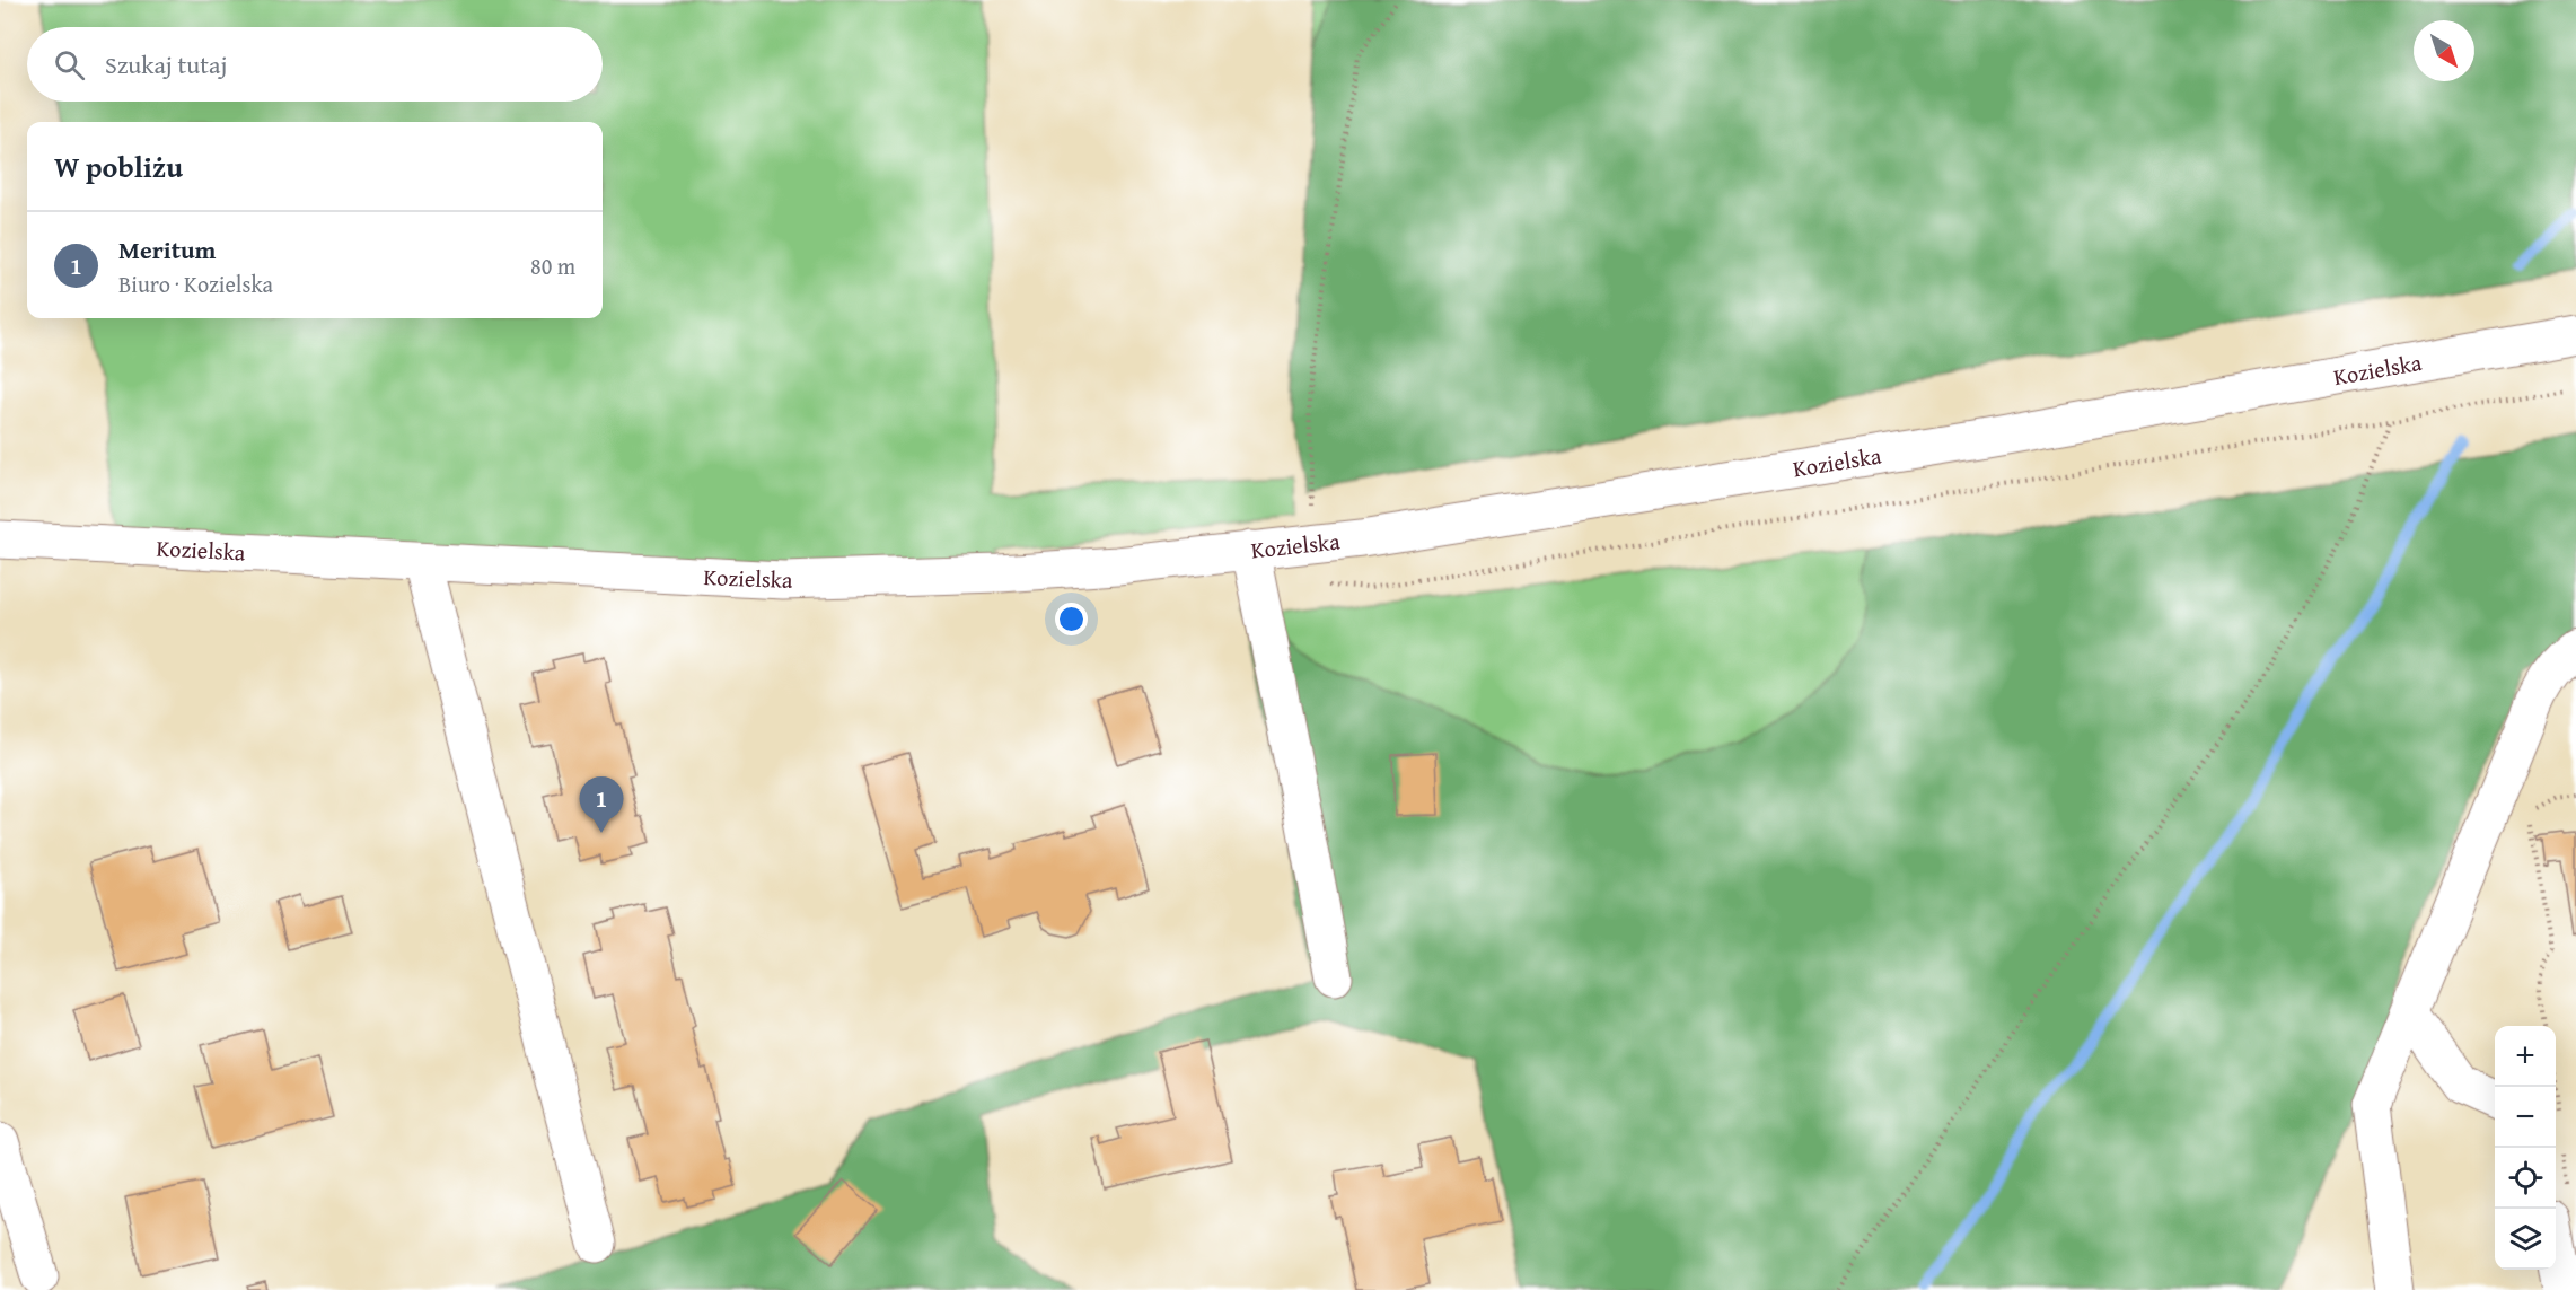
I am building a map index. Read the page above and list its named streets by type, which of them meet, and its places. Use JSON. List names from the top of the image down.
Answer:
{
  "streets": {
    "street": ["Kozielska"]
  },
  "north": "bottom right",
  "page": {
    "search": "Szukaj tutaj",
    "heading": "W pobliżu",
    "list": [
      {
        "mark": "1",
        "name": "Meritum",
        "note": "Biuro · Kozielska",
        "value": "80 m"
      }
    ],
    "pins": "1",
    "map_buttons": ["+", "−"]
  }
}
